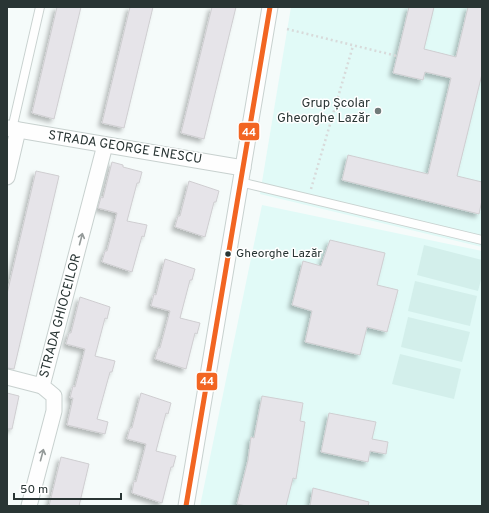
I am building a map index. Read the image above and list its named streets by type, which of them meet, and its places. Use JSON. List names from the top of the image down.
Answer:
{
  "streets": {
    "street": ["STRADA GEORGE ENESCU", "STRADA GHIOCEILOR"]
  },
  "crossings": [
    ["STRADA GEORGE ENESCU", "STRADA GHIOCEILOR"]
  ],
  "one_way": ["STRADA GHIOCEILOR"],
  "places": ["Grup Școlar Gheorghe Lazăr", "Gheorghe Lazăr"],
  "lines": ["transit line 44"],
  "scale_bar": "50 m"
}
